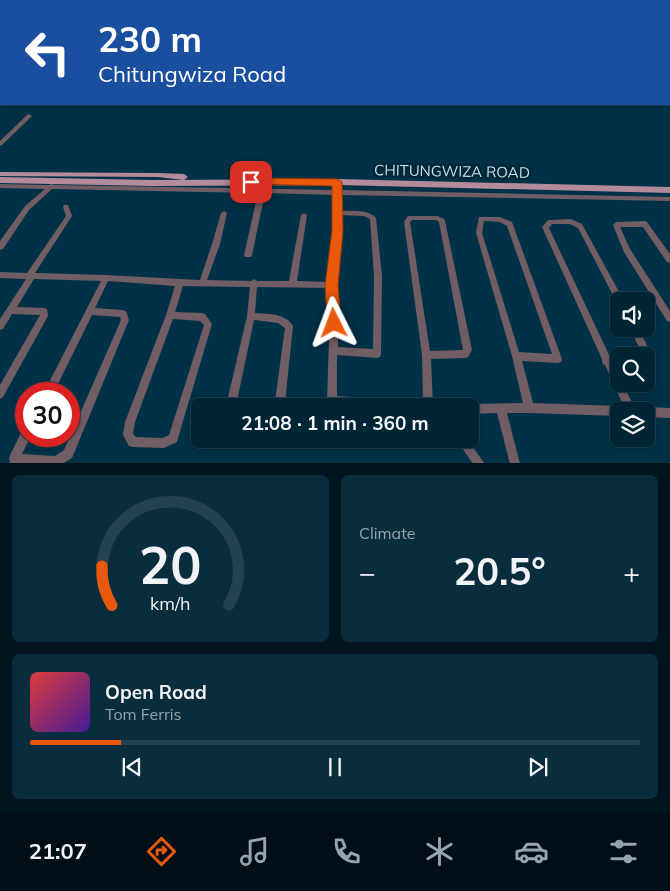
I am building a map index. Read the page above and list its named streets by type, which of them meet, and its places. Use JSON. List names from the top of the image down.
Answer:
{
  "streets": {
    "main road": ["CHITUNGWIZA ROAD"]
  },
  "page": {
    "turn": ["230 m", "Chitungwiza Road"],
    "limit": "30",
    "trip": "21:08 · 1 min · 360 m",
    "tile": "Climate",
    "heat": ["−", "20.5°", "+"],
    "song": ["Open Road", "Tom Ferris"],
    "tabs": "21:07",
    "gauge": ["20", "km/h"]
  }
}
